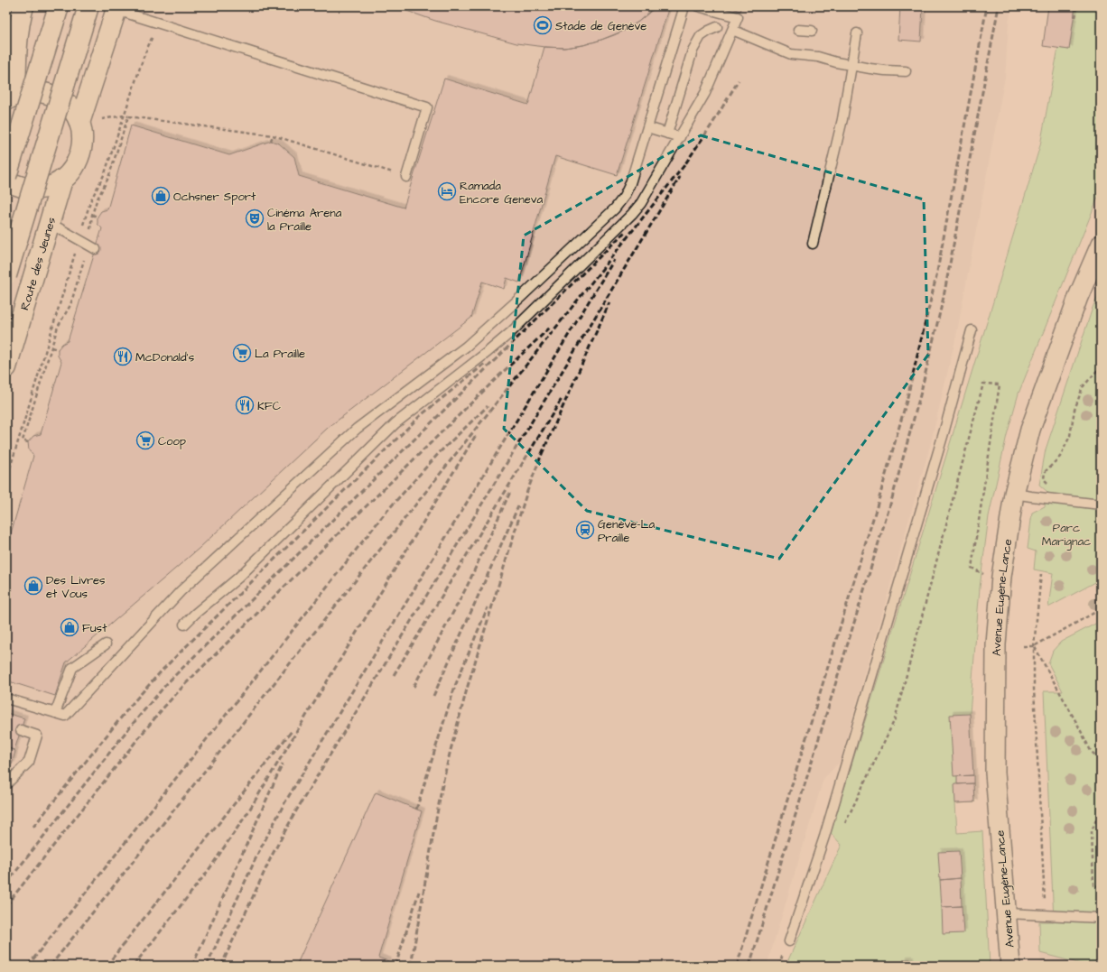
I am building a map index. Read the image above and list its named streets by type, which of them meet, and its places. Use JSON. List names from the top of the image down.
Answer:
{
  "streets": {
    "main road": ["Route des Jeunes"],
    "street": ["Avenue Eugène-Lance"]
  },
  "parks": ["Parc Marignac"],
  "places": {
    "sports": ["Stade de Genève"],
    "hotel": ["Ramada Encore Geneva"],
    "shop": ["Ochsner Sport", "Des Livres et Vous", "Fust"],
    "theatre": ["Cinéma Arena la Praille"],
    "supermarket": ["La Praille", "Coop"],
    "restaurant": ["McDonald's", "KFC"],
    "station": ["Genève-La Praille"]
  }
}
